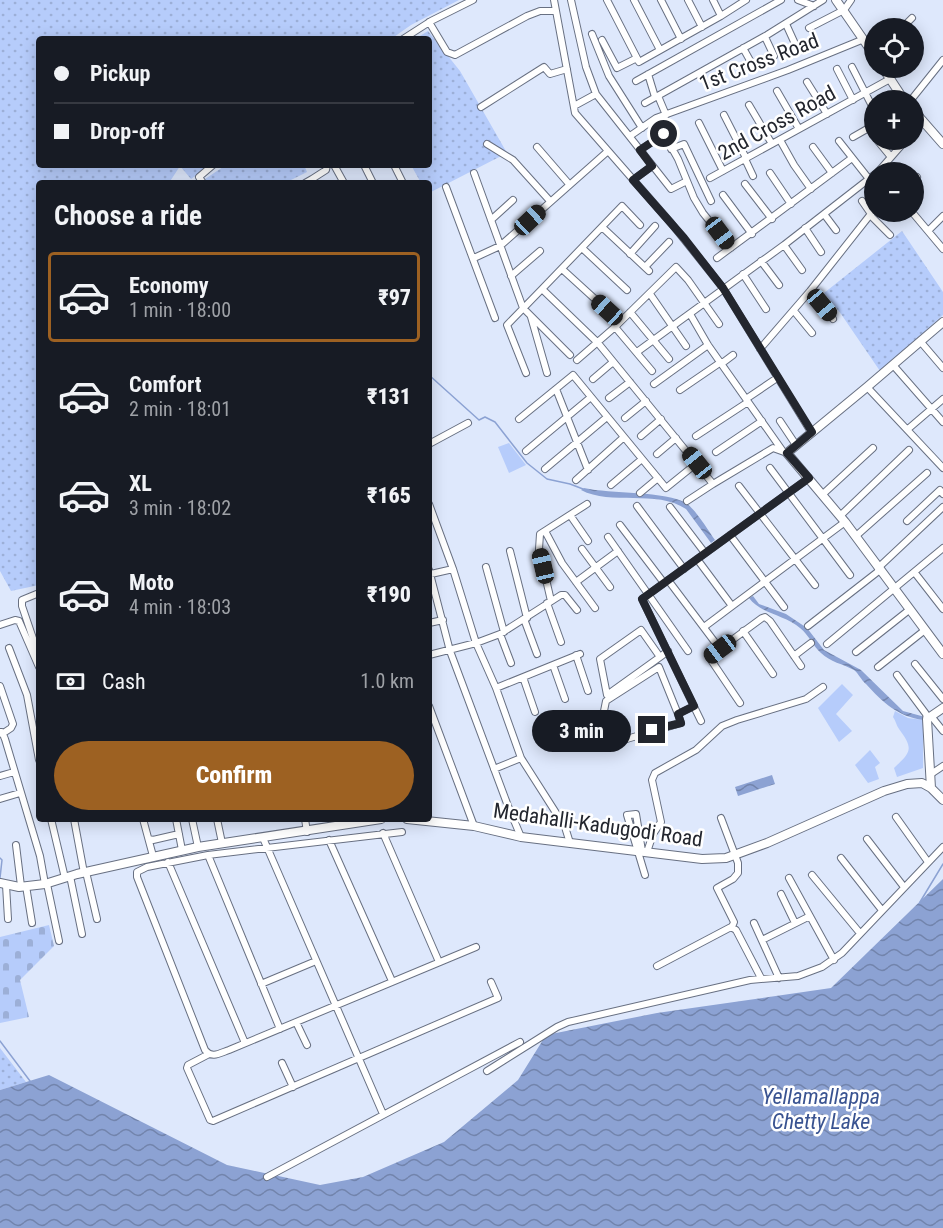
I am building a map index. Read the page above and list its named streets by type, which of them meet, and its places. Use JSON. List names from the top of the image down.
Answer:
{
  "streets": {
    "street": ["1st Cross Road", "2nd Cross Road", "Medahalli-Kadugodi Road"]
  },
  "water": ["Yellamallappa Chetty Lake"],
  "page": {
    "map_buttons": ["+", "−"],
    "banner": ["Pickup", "Drop-off"],
    "heading": "Choose a ride",
    "list": [
      {
        "name": "Economy",
        "note": "1 min · 18:00",
        "value": "₹97"
      },
      {
        "name": "Comfort",
        "note": "2 min · 18:01",
        "value": "₹131"
      },
      {
        "name": "XL",
        "note": "3 min · 18:02",
        "value": "₹165"
      },
      {
        "name": "Moto",
        "note": "4 min · 18:03",
        "value": "₹190"
      }
    ],
    "pay": ["Cash", "1.0 km"],
    "bubble": "3 min",
    "buttons": "Confirm"
  }
}
